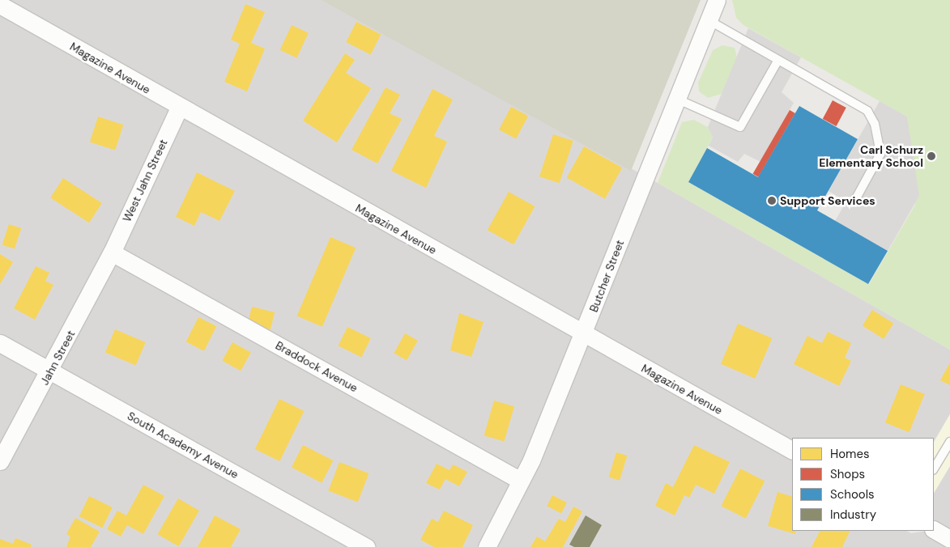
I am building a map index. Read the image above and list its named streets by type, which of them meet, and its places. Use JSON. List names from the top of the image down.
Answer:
{
  "streets": {
    "street": [
      "Magazine Avenue",
      "West Jahn Street",
      "Butcher Street",
      "Jahn Street",
      "Braddock Avenue",
      "South Academy Avenue"
    ]
  },
  "crossings": [
    ["Magazine Avenue", "West Jahn Street"],
    ["Magazine Avenue", "Butcher Street"],
    ["West Jahn Street", "Jahn Street"],
    ["West Jahn Street", "Braddock Avenue"],
    ["Butcher Street", "Braddock Avenue"],
    ["Jahn Street", "Braddock Avenue"],
    ["Jahn Street", "South Academy Avenue"]
  ],
  "places": ["Carl Schurz Elementary School", "Support Services"],
  "legend": [
    "Homes",
    "Shops",
    "Schools",
    "Industry"
  ]
}
